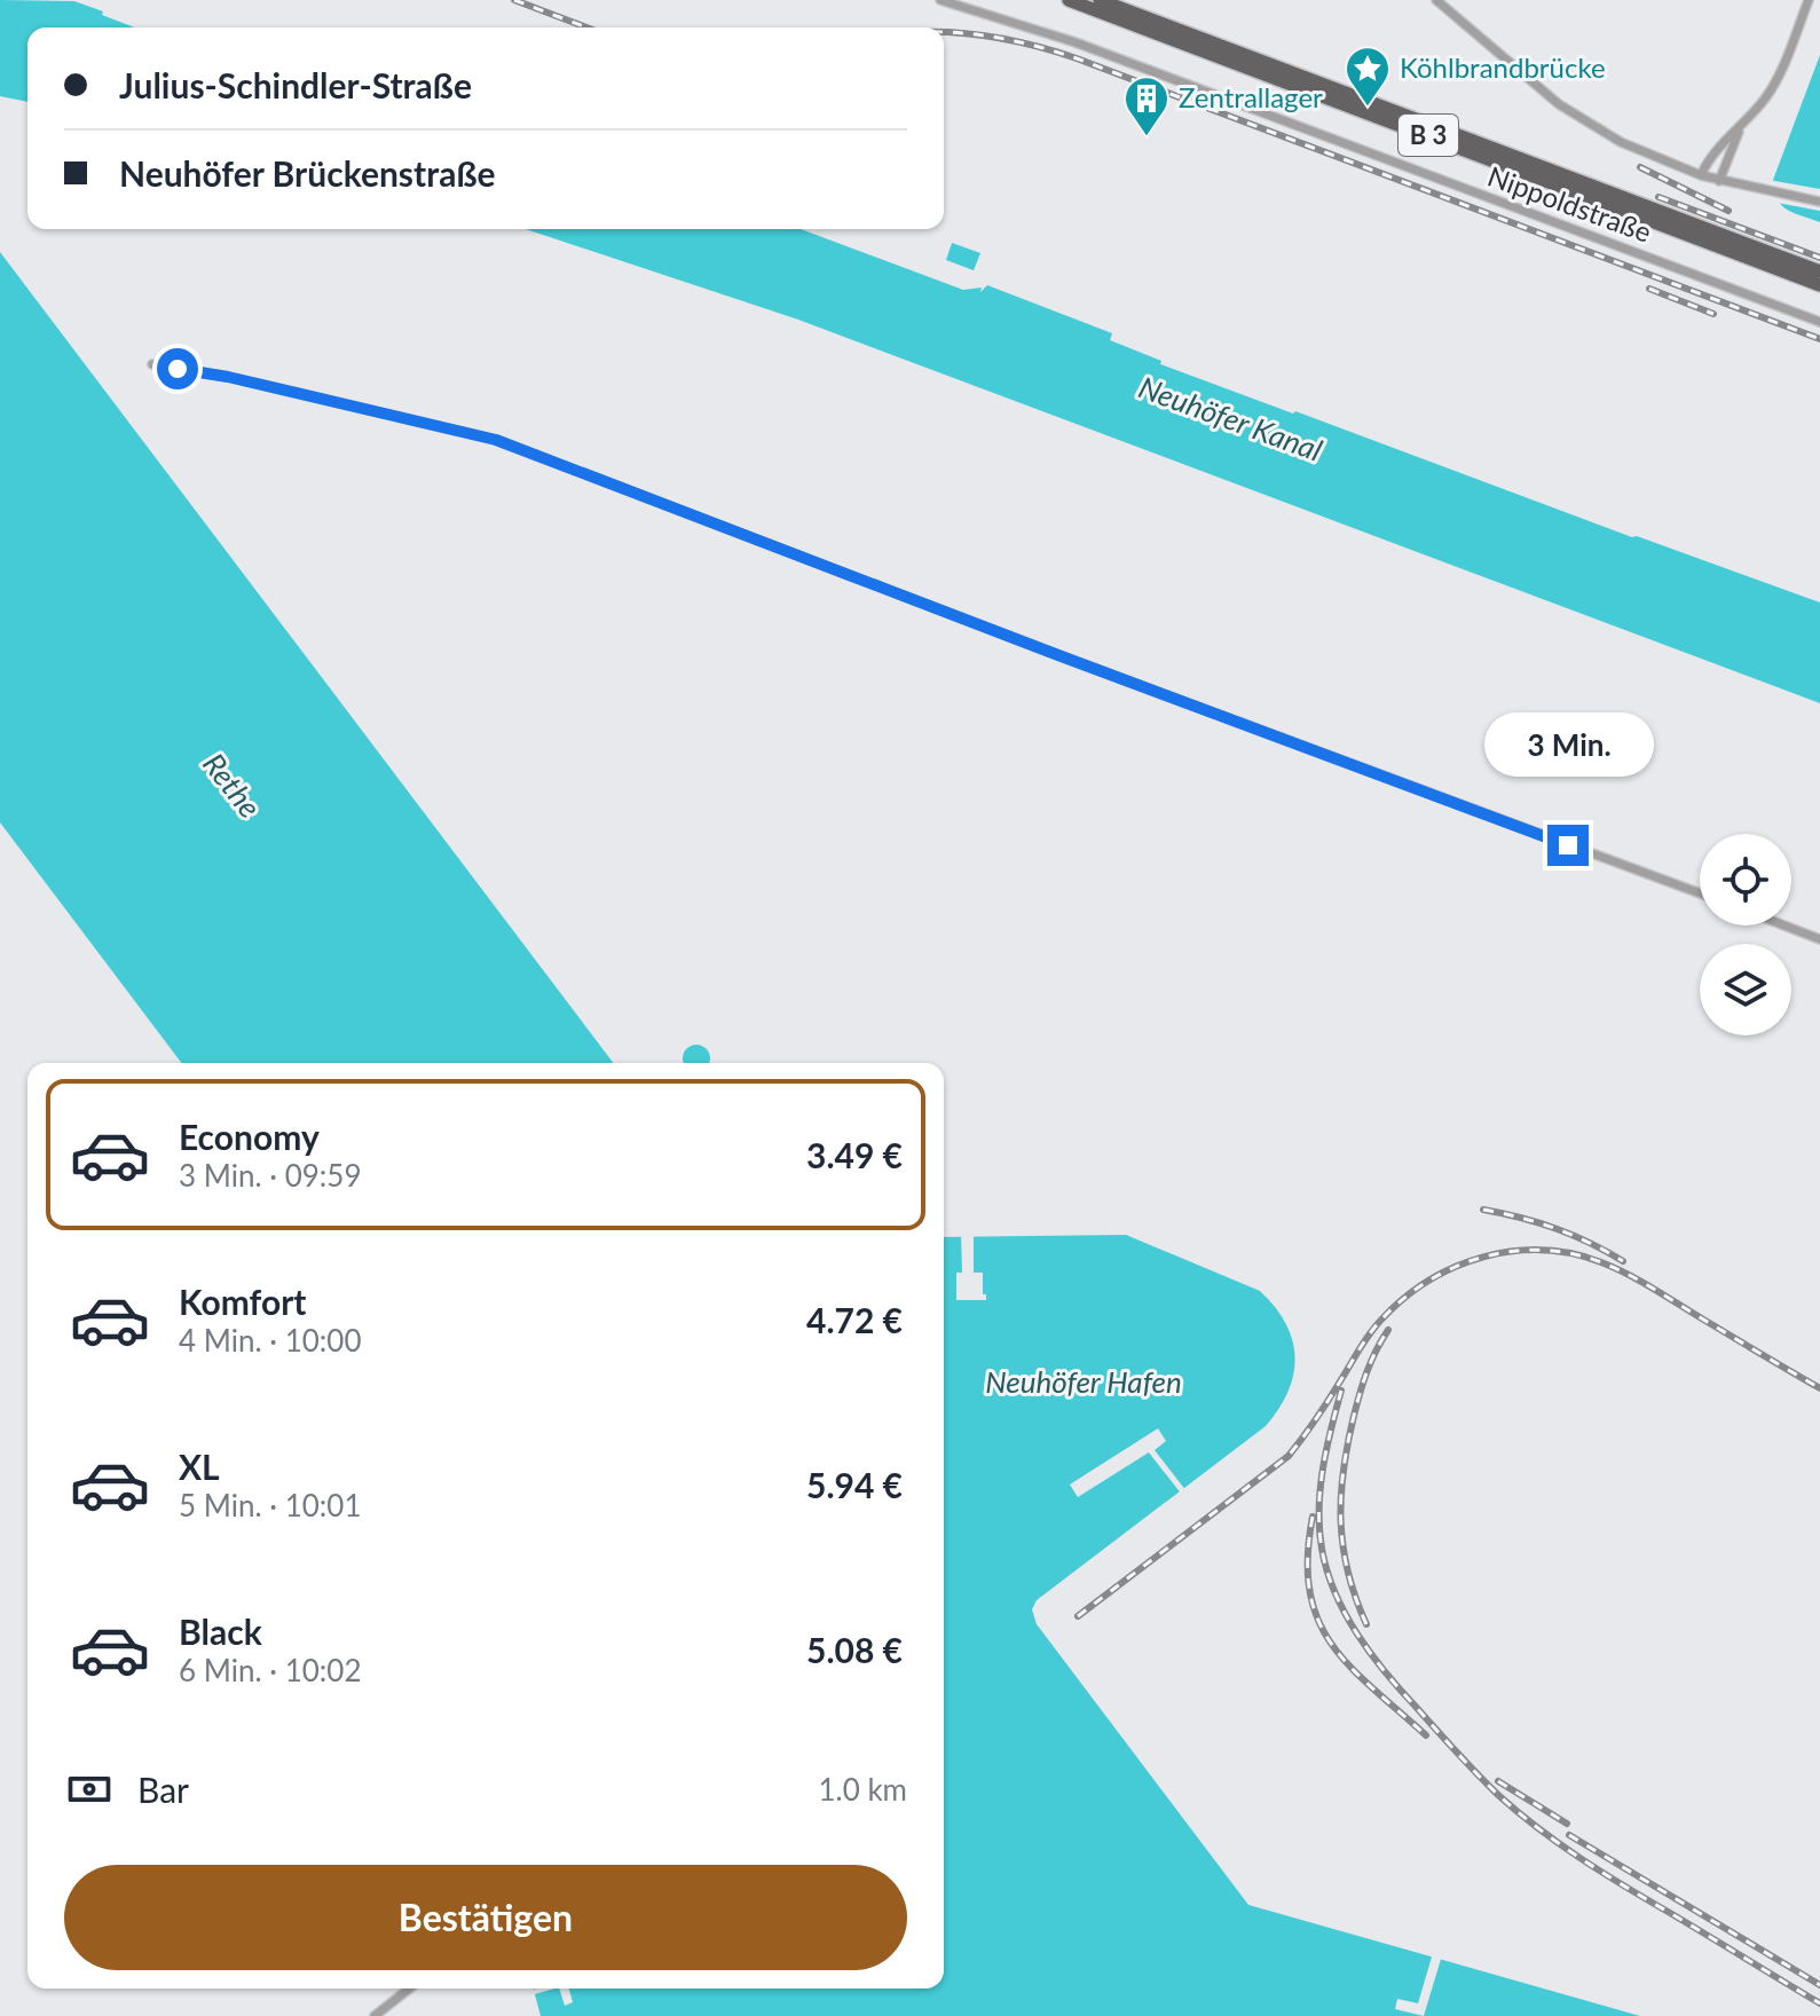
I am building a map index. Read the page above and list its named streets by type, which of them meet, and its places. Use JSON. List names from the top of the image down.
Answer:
{
  "streets": {
    "main road": ["B 3"],
    "street": ["Nippoldstraße"]
  },
  "water": ["Neuhöfer Kanal", "Rethe", "Neuhöfer Hafen"],
  "places": {
    "place": ["Köhlbrandbrücke"],
    "building": ["Zentrallager"]
  },
  "page": {
    "banner": ["Julius-Schindler-Straße", "Neuhöfer Brückenstraße"],
    "bubble": "3 Min.",
    "list": [
      {
        "name": "Economy",
        "note": "3 Min. · 09:59",
        "value": "3.49 €"
      },
      {
        "name": "Komfort",
        "note": "4 Min. · 10:00",
        "value": "4.72 €"
      },
      {
        "name": "XL",
        "note": "5 Min. · 10:01",
        "value": "5.94 €"
      },
      {
        "name": "Black",
        "note": "6 Min. · 10:02",
        "value": "5.08 €"
      }
    ],
    "pay": ["Bar", "1.0 km"],
    "buttons": "Bestätigen"
  }
}
